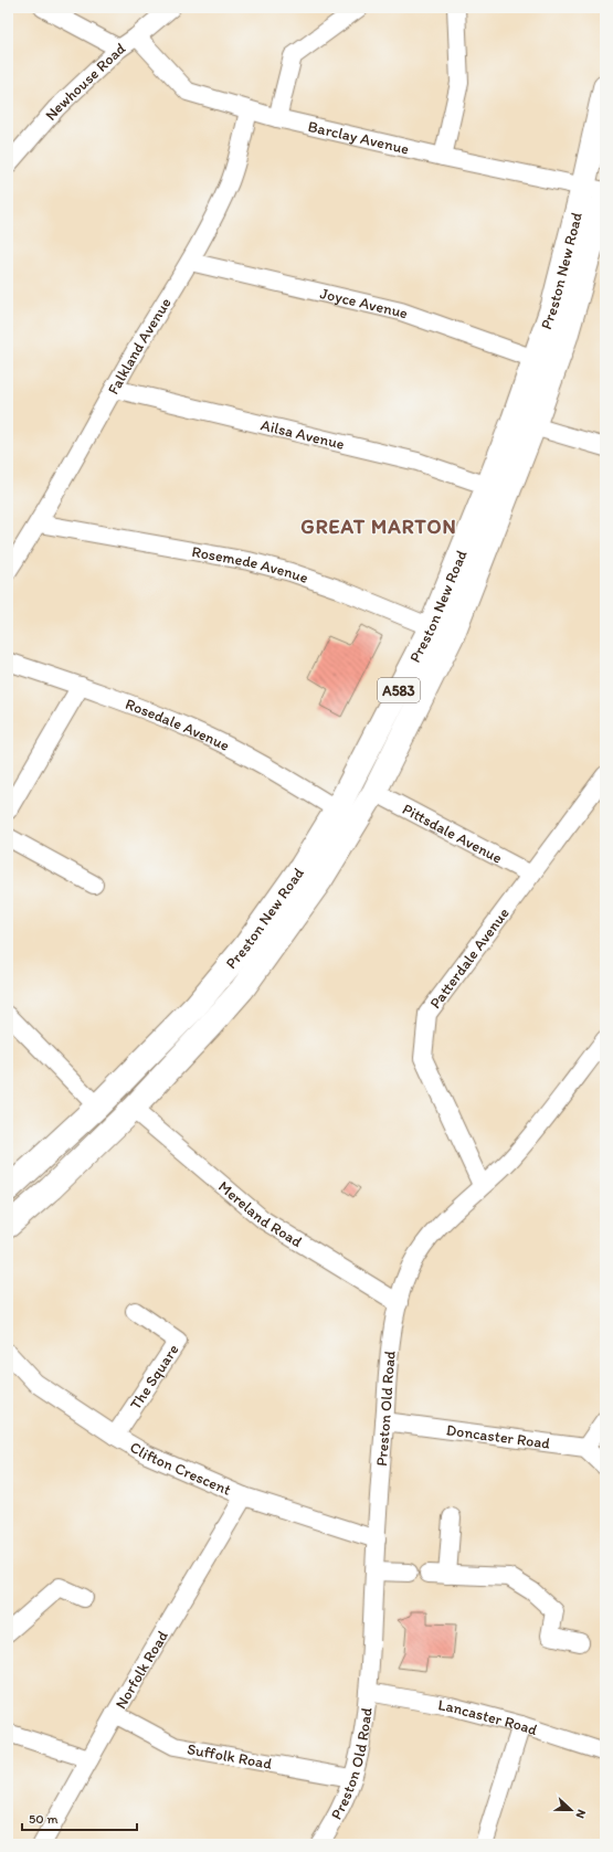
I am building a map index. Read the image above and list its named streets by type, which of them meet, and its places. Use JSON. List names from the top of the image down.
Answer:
{
  "streets": {
    "highway": ["Preston New Road", "A583"],
    "street": [
      "Newhouse Road",
      "Barclay Avenue",
      "Joyce Avenue",
      "Falkland Avenue",
      "Ailsa Avenue",
      "Rosemede Avenue",
      "Rosedale Avenue",
      "Pittsdale Avenue",
      "Patterdale Avenue",
      "Mereland Road",
      "The Square",
      "Preston Old Road",
      "Doncaster Road",
      "Clifton Crescent",
      "Norfolk Road",
      "Lancaster Road",
      "Suffolk Road"
    ]
  },
  "crossings": [
    ["Newhouse Road", "Barclay Avenue"],
    ["Barclay Avenue", "Preston New Road"],
    ["Barclay Avenue", "Falkland Avenue"],
    ["Preston New Road", "Joyce Avenue"],
    ["Preston New Road", "Ailsa Avenue"],
    ["Preston New Road", "Rosemede Avenue"],
    ["Preston New Road", "Rosedale Avenue"],
    ["Preston New Road", "Pittsdale Avenue"],
    ["Preston New Road", "Mereland Road"],
    ["Joyce Avenue", "Falkland Avenue"],
    ["Falkland Avenue", "Ailsa Avenue"],
    ["Falkland Avenue", "Rosemede Avenue"],
    ["Pittsdale Avenue", "Patterdale Avenue"],
    ["Patterdale Avenue", "Preston Old Road"],
    ["Mereland Road", "Preston Old Road"],
    ["The Square", "Clifton Crescent"],
    ["Preston Old Road", "Doncaster Road"],
    ["Preston Old Road", "Clifton Crescent"],
    ["Preston Old Road", "Lancaster Road"],
    ["Preston Old Road", "Suffolk Road"],
    ["Clifton Crescent", "Norfolk Road"],
    ["Norfolk Road", "Suffolk Road"]
  ],
  "districts": ["GREAT MARTON"],
  "scale_bar": "50 m",
  "north": "right"
}
